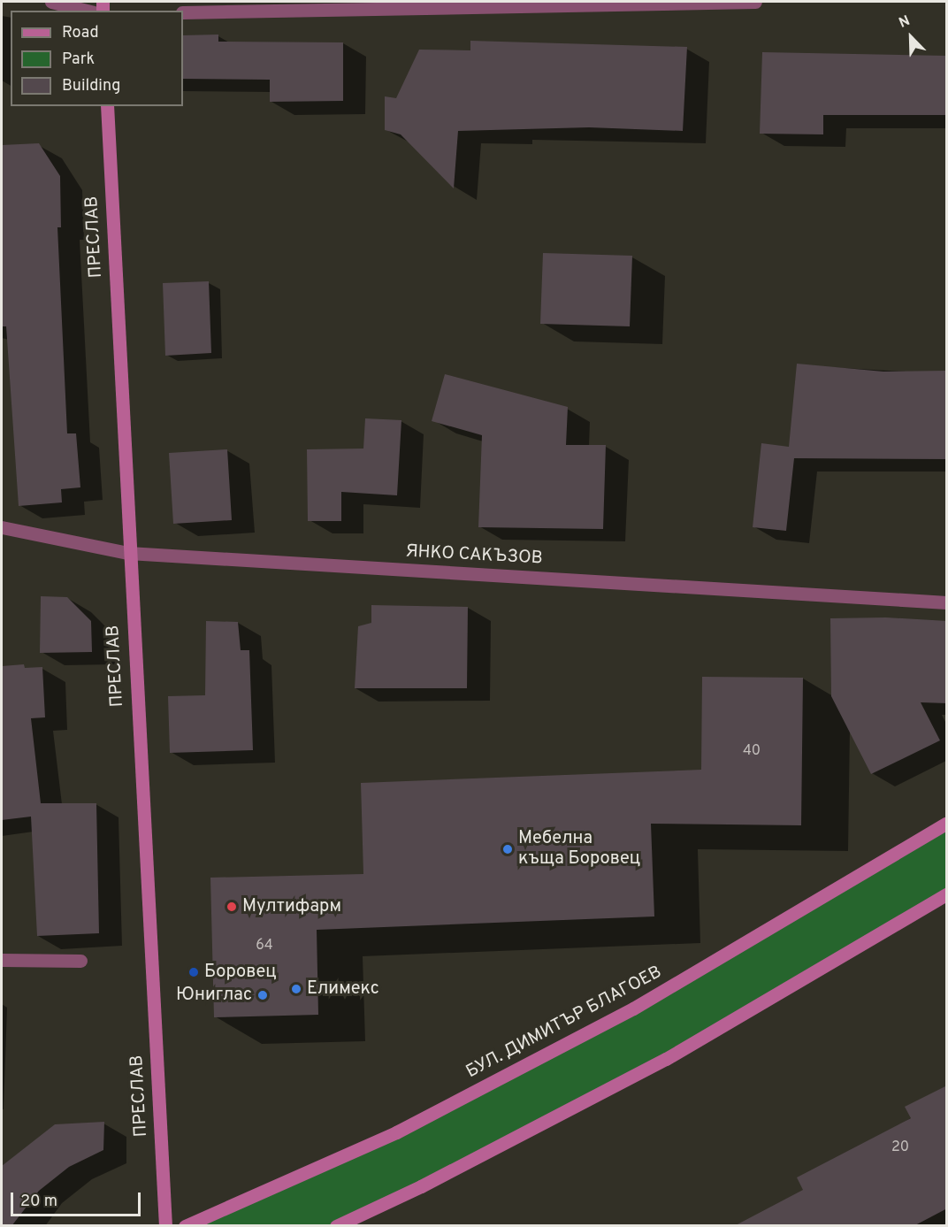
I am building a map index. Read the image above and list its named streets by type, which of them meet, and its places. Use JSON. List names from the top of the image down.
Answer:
{
  "streets": {
    "main road": ["ПРЕСЛАВ", "БУЛ. ДИМИТЪР БЛАГОЕВ"],
    "street": ["ЯНКО САКЪЗОВ"]
  },
  "crossings": [
    ["ПРЕСЛАВ", "ЯНКО САКЪЗОВ"]
  ],
  "places": [
    "Мебелна къща Боровец",
    "Мултифарм",
    "Боровец",
    "Елимекс",
    "Юниглас"
  ],
  "house_numbers": ["40", "64", "20"],
  "legend": ["Road", "Park", "Building"],
  "scale_bar": "20 m",
  "north": "top left"
}
